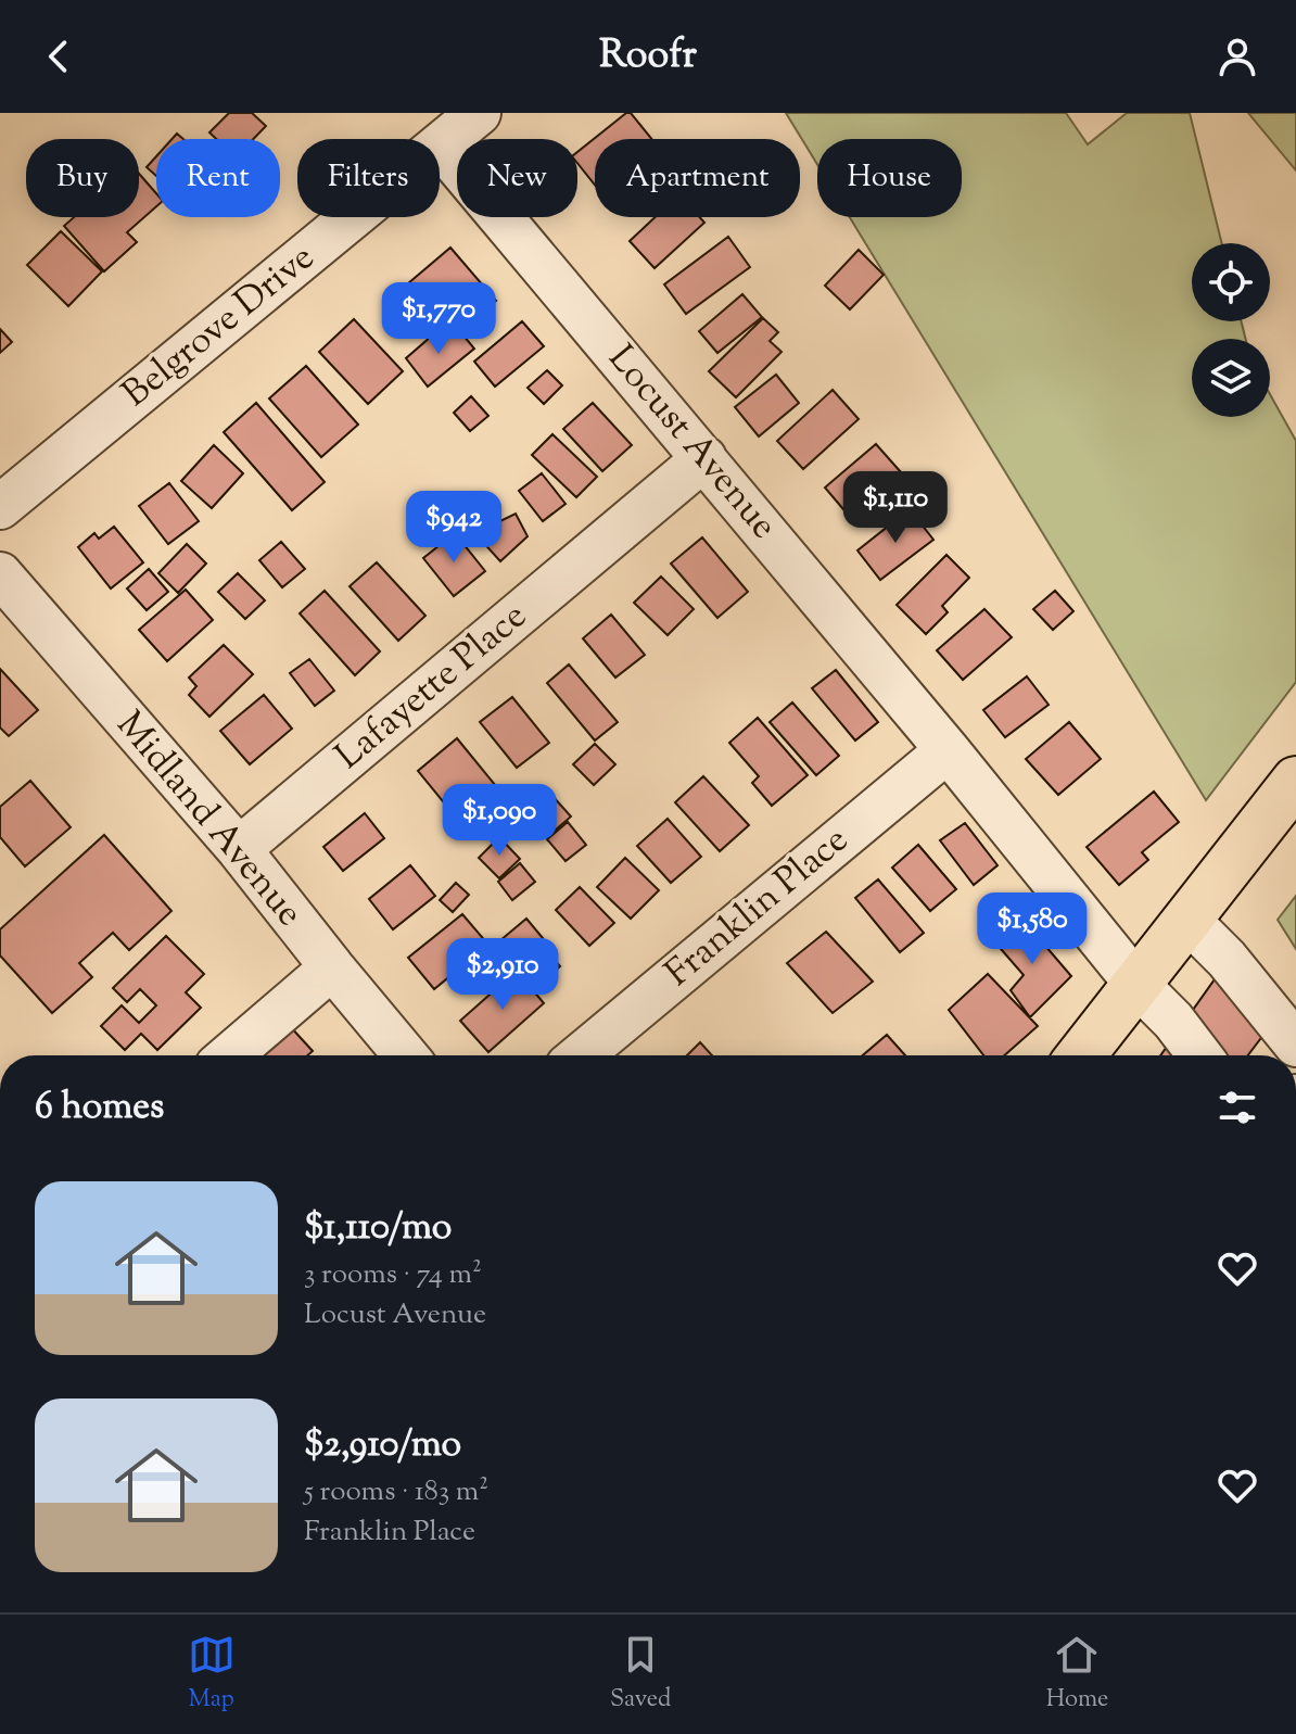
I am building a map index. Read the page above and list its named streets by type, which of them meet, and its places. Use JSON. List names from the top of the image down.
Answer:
{
  "streets": {
    "street": [
      "Belgrove Drive",
      "Locust Avenue",
      "Lafayette Place",
      "Midland Avenue",
      "Franklin Place"
    ]
  },
  "crossings": [
    ["Belgrove Drive", "Locust Avenue"],
    ["Locust Avenue", "Lafayette Place"],
    ["Locust Avenue", "Franklin Place"],
    ["Lafayette Place", "Midland Avenue"]
  ],
  "page": {
    "header": "Roofr",
    "chip": [
      "Buy",
      "Rent",
      "Filters",
      "New",
      "Apartment",
      "House"
    ],
    "price": [
      "$1,770",
      "$1,110",
      "$942",
      "$1,090",
      "$1,580",
      "$2,910"
    ],
    "heading": "6 homes",
    "list": [
      {
        "name": "$1,110/mo",
        "note": "3 rooms · 74 m² · Locust Avenue"
      },
      {
        "name": "$2,910/mo",
        "note": "5 rooms · 183 m² · Franklin Place"
      }
    ],
    "tabs": ["Map", "Saved", "Home"]
  }
}
